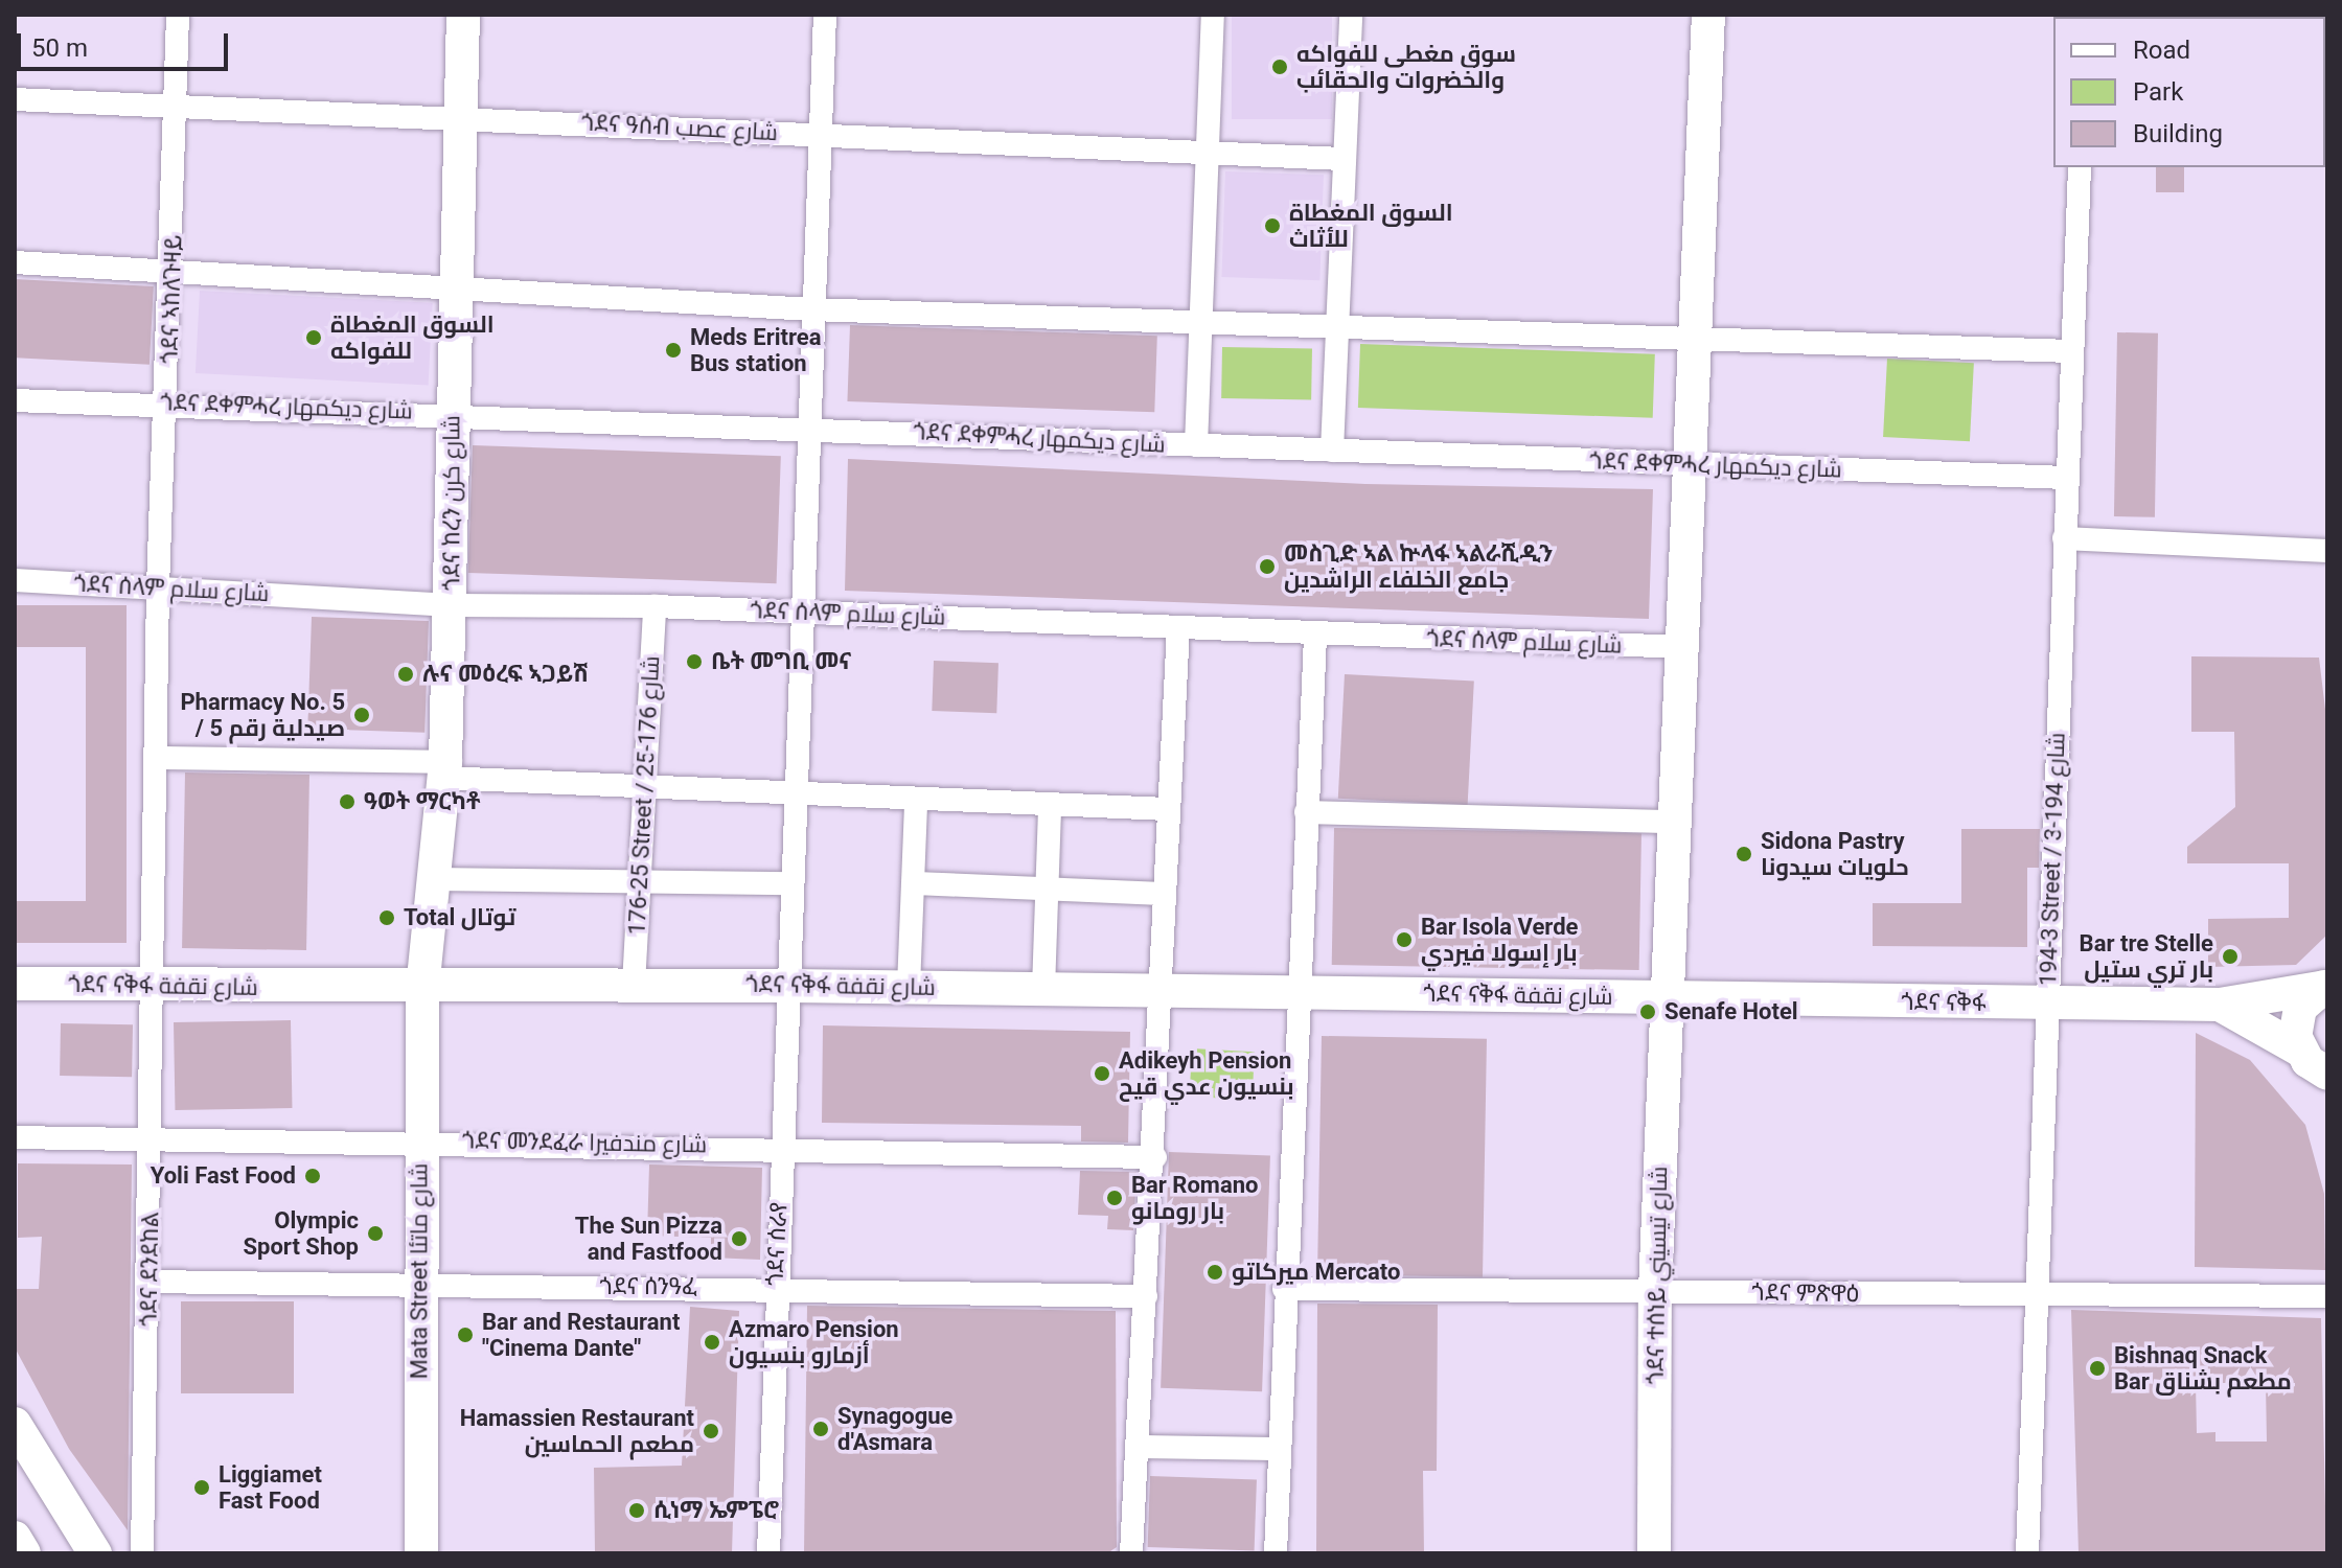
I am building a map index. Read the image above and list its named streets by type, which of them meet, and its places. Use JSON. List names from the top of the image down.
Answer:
{
  "streets": {
    "street": [
      "ጎደና ዓሰብ شارع عصب",
      "ጎደና ኣከለጉዛይ",
      "ጎደና ደቀምሓረ شارع ديكمهار",
      "ጎደና ከረን شارع كرن",
      "ጎደና ሰላም شارع سلام",
      "176-25 Street / شارع 176-25",
      "194-3 Street / شارع 194-3",
      "ጎደና ናቅፋ شارع نقفة",
      "ጎደና ናቅፋ",
      "ጎደና መንደፈራ شارع مندفيرا",
      "ጎደና ሰራየ",
      "ጎደና ደንደከል",
      "Mata Street شارع ماتئا",
      "ጎደና ተሰነይ شارع تيسيني",
      "ጎደና ሰንዓፈ",
      "ጎደና ምጽዋዕ"
    ]
  },
  "crossings": [
    ["ጎደና ዓሰብ شارع عصب", "ጎደና ኣከለጉዛይ"],
    ["ጎደና ዓሰብ شارع عصب", "ጎደና ከረን شارع كرن"],
    ["ጎደና ዓሰብ شارع عصب", "ጎደና ሰራየ"],
    ["ጎደና ኣከለጉዛይ", "ጎደና ደቀምሓረ شارع ديكمهار"],
    ["ጎደና ኣከለጉዛይ", "ጎደና ሰላም شارع سلام"],
    ["ጎደና ኣከለጉዛይ", "ጎደና ናቅፋ شارع نقفة"],
    ["ጎደና ኣከለጉዛይ", "ጎደና ደንደከል"],
    ["ጎደና ደቀምሓረ شارع ديكمهار", "ጎደና ከረን شارع كرن"],
    ["ጎደና ደቀምሓረ شارع ديكمهار", "194-3 Street / شارع 194-3"],
    ["ጎደና ደቀምሓረ شارع ديكمهار", "ጎደና ሰራየ"],
    ["ጎደና ደቀምሓረ شارع ديكمهار", "ጎደና ተሰነይ شارع تيسيني"],
    ["ጎደና ከረን شارع كرن", "ጎደና ሰላም شارع سلام"],
    ["ጎደና ከረን شارع كرن", "ጎደና ናቅፋ شارع نقفة"],
    ["ጎደና ከረን شارع كرن", "Mata Street شارع ماتئا"],
    ["ጎደና ሰላም شارع سلام", "176-25 Street / شارع 176-25"],
    ["ጎደና ሰላም شارع سلام", "ጎደና ሰራየ"],
    ["ጎደና ሰላም شارع سلام", "ጎደና ተሰነይ شارع تيسيني"],
    ["176-25 Street / شارع 176-25", "ጎደና ናቅፋ شارع نقفة"],
    ["194-3 Street / شارع 194-3", "ጎደና ናቅፋ"],
    ["194-3 Street / شارع 194-3", "ጎደና ምጽዋዕ"],
    ["ጎደና ናቅፋ شارع نقفة", "ጎደና ናቅፋ"],
    ["ጎደና ናቅፋ شارع نقفة", "ጎደና ሰራየ"],
    ["ጎደና ናቅፋ شارع نقفة", "ጎደና ደንደከል"],
    ["ጎደና ናቅፋ شارع نقفة", "Mata Street شارع ماتئا"],
    ["ጎደና ናቅፋ شارع نقفة", "ጎደና ተሰነይ شارع تيسيني"],
    ["ጎደና ናቅፋ", "ጎደና ተሰነይ شارع تيسيني"],
    ["ጎደና መንደፈራ شارع مندفيرا", "ጎደና ሰራየ"],
    ["ጎደና መንደፈራ شارع مندفيرا", "ጎደና ደንደከል"],
    ["ጎደና መንደፈራ شارع مندفيرا", "Mata Street شارع ماتئا"],
    ["ጎደና ሰራየ", "ጎደና ሰንዓፈ"],
    ["ጎደና ደንደከል", "ጎደና ሰንዓፈ"],
    ["Mata Street شارع ماتئا", "ጎደና ሰንዓፈ"],
    ["ጎደና ተሰነይ شارع تيسيني", "ጎደና ምጽዋዕ"]
  ],
  "places": [
    "سوق مغطى للفواكه والخضروات والحقائب",
    "السوق المغطاة للأثاث",
    "السوق المغطاة للفواكه",
    "Meds Eritrea Bus station",
    "መስጊድ ኣል ኵላፋ ኣልራሺዲን جامع الخلفاء الراشدين",
    "ቤት መግቢ መና",
    "ሉና መዕረፍ ኣጋይሽ",
    "Pharmacy No. 5 / صيدلية رقم 5",
    "ዓወት ማርካቶ",
    "Sidona Pastry حلويات سيدونا",
    "Total توتال",
    "Bar Isola Verde بار إسولا فيردي",
    "Bar tre Stelle بار تري ستيل",
    "Senafe Hotel",
    "Adikeyh Pension بنسيون عدي قيح",
    "Yoli Fast Food",
    "Bar Romano بار رومانو",
    "Olympic Sport Shop",
    "The Sun Pizza and Fastfood",
    "ميركاتو Mercato",
    "Bar and Restaurant \"Cinema Dante\"",
    "Azmaro Pension أزمارو بنسيون",
    "Bishnaq Snack Bar مطعم بشناق",
    "Synagogue d'Asmara",
    "Hamassien Restaurant مطعم الحماسين",
    "Liggiamet Fast Food",
    "ሲነማ ኤምፔሮ"
  ],
  "legend": ["Road", "Park", "Building"],
  "scale_bar": "50 m"
}
